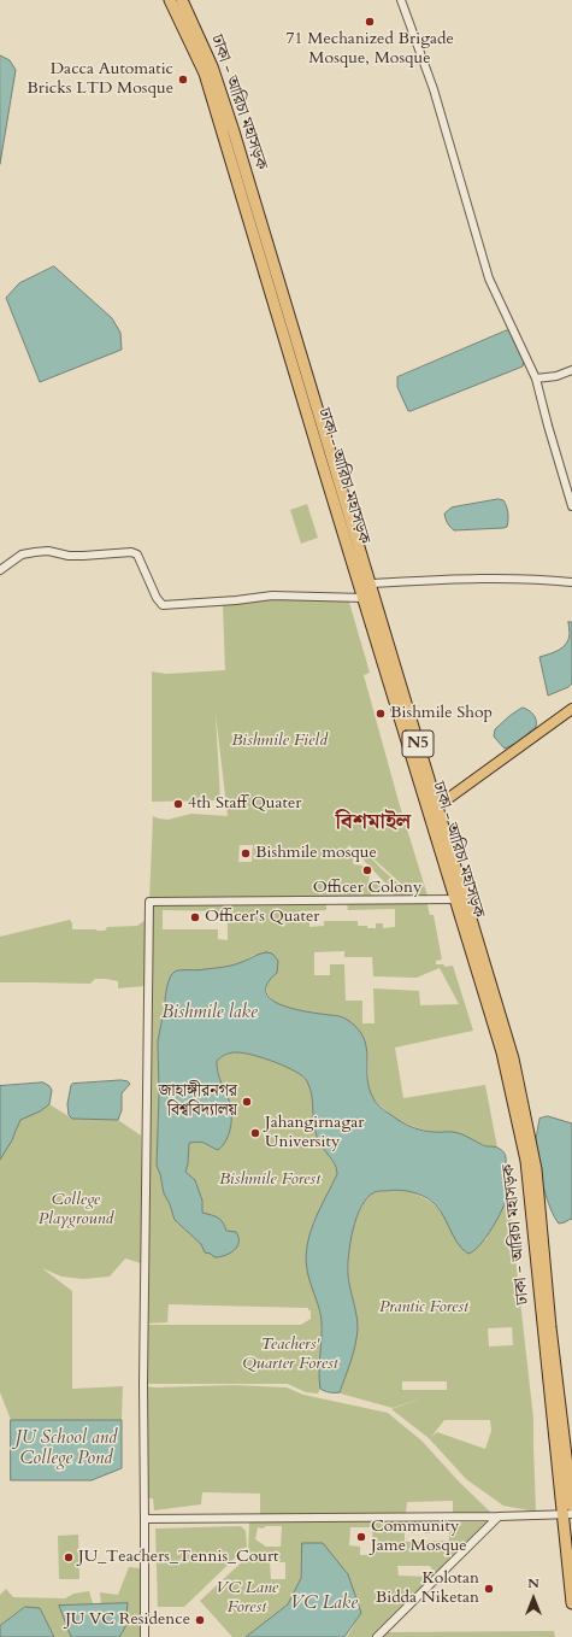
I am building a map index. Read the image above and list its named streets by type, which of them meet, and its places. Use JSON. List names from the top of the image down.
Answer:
{
  "streets": {
    "highway": ["ঢাকা - আরিচা মহাসড়ক", "N5"]
  },
  "districts": ["বিশমাইল"],
  "water": ["Bishmile lake", "JU School and College Pond", "VC Lake"],
  "parks": [
    "Bishmile Field",
    "Bishmile Forest",
    "College Playground",
    "Prantic Forest",
    "Teachers' Quarter Forest",
    "VC Lane Forest"
  ],
  "places": [
    "71 Mechanized Brigade Mosque, Mosque",
    "Dacca Automatic Bricks LTD Mosque",
    "Bishmile Shop",
    "4th Staff Quater",
    "Bishmile mosque",
    "Officer Colony",
    "Officer's Quater",
    "জাহাঙ্গীরনগর বিশ্ববিদ্যালয়",
    "Jahangirnagar University",
    "Community Jame Mosque",
    "JU_Teachers_Tennis_Court",
    "Kolotan Bidda Niketan",
    "JU VC Residence"
  ],
  "north": "top"
}
